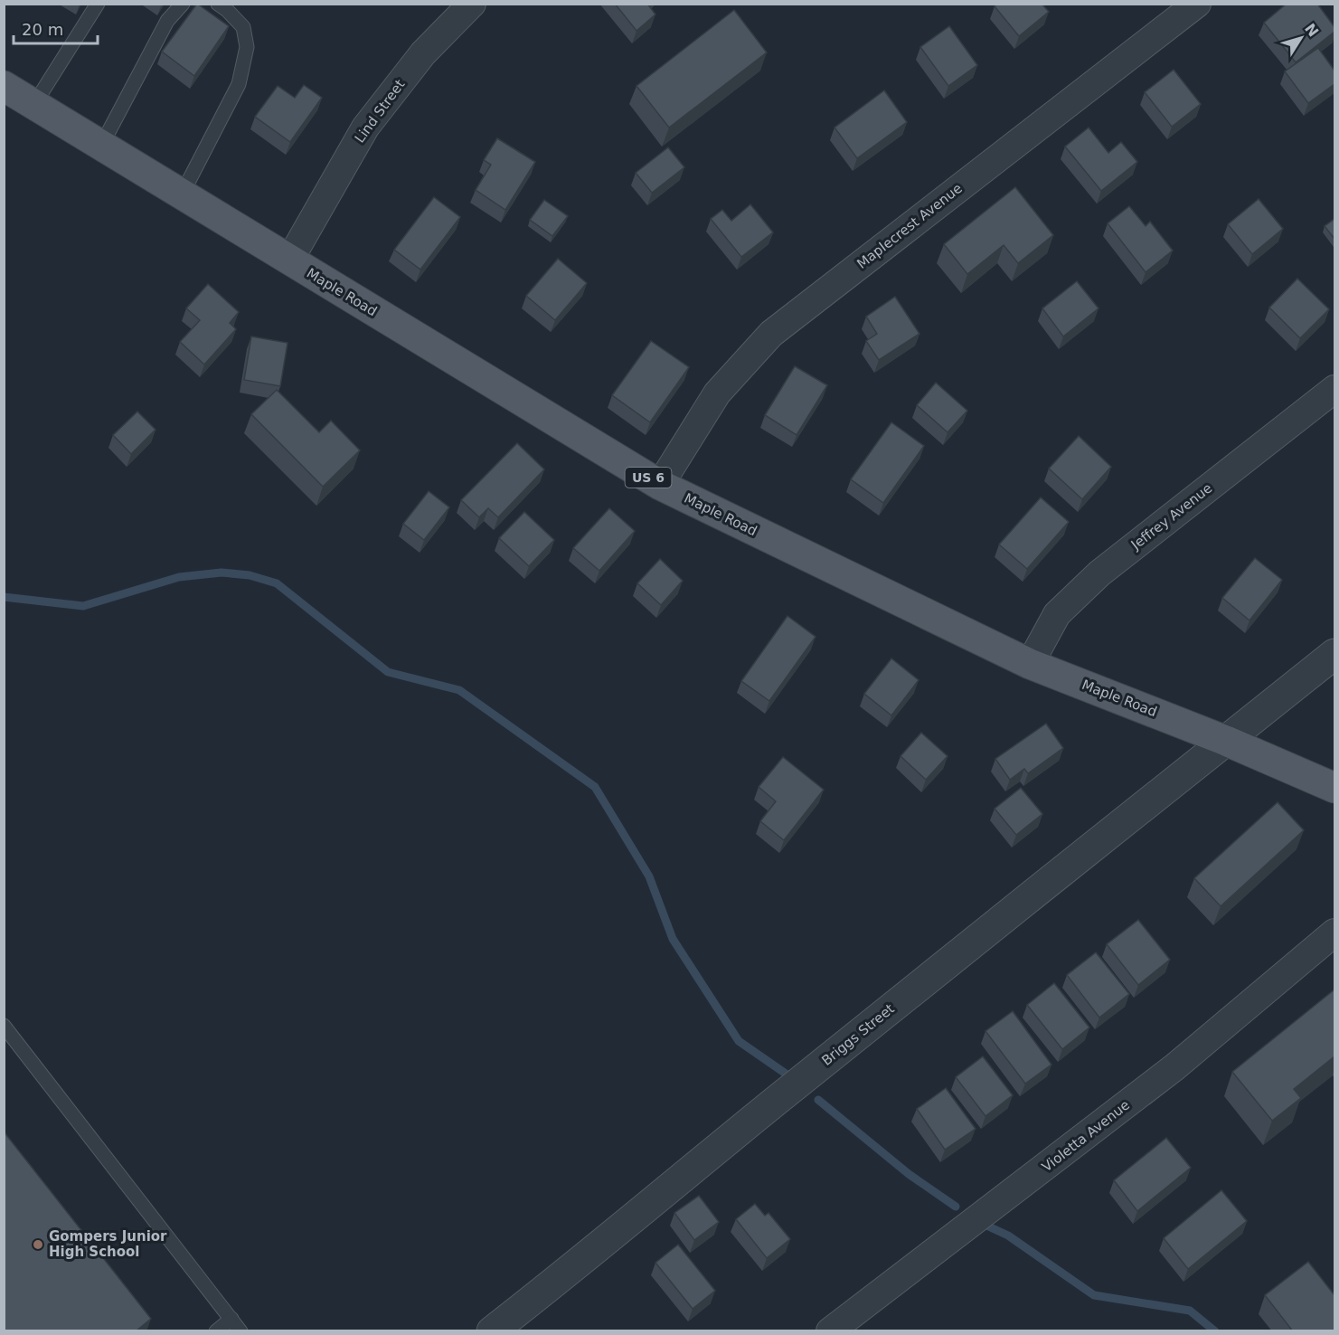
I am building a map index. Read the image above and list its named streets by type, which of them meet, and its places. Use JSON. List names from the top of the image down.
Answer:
{
  "streets": {
    "main road": ["Maple Road", "US 6"],
    "street": [
      "Lind Street",
      "Maplecrest Avenue",
      "Jeffrey Avenue",
      "Briggs Street",
      "Violetta Avenue"
    ]
  },
  "crossings": [
    ["Lind Street", "Maple Road"],
    ["Maplecrest Avenue", "Maple Road"],
    ["Maple Road", "Jeffrey Avenue"],
    ["Maple Road", "Briggs Street"]
  ],
  "places": ["Gompers Junior High School"],
  "scale_bar": "20 m",
  "north": "top right"
}
